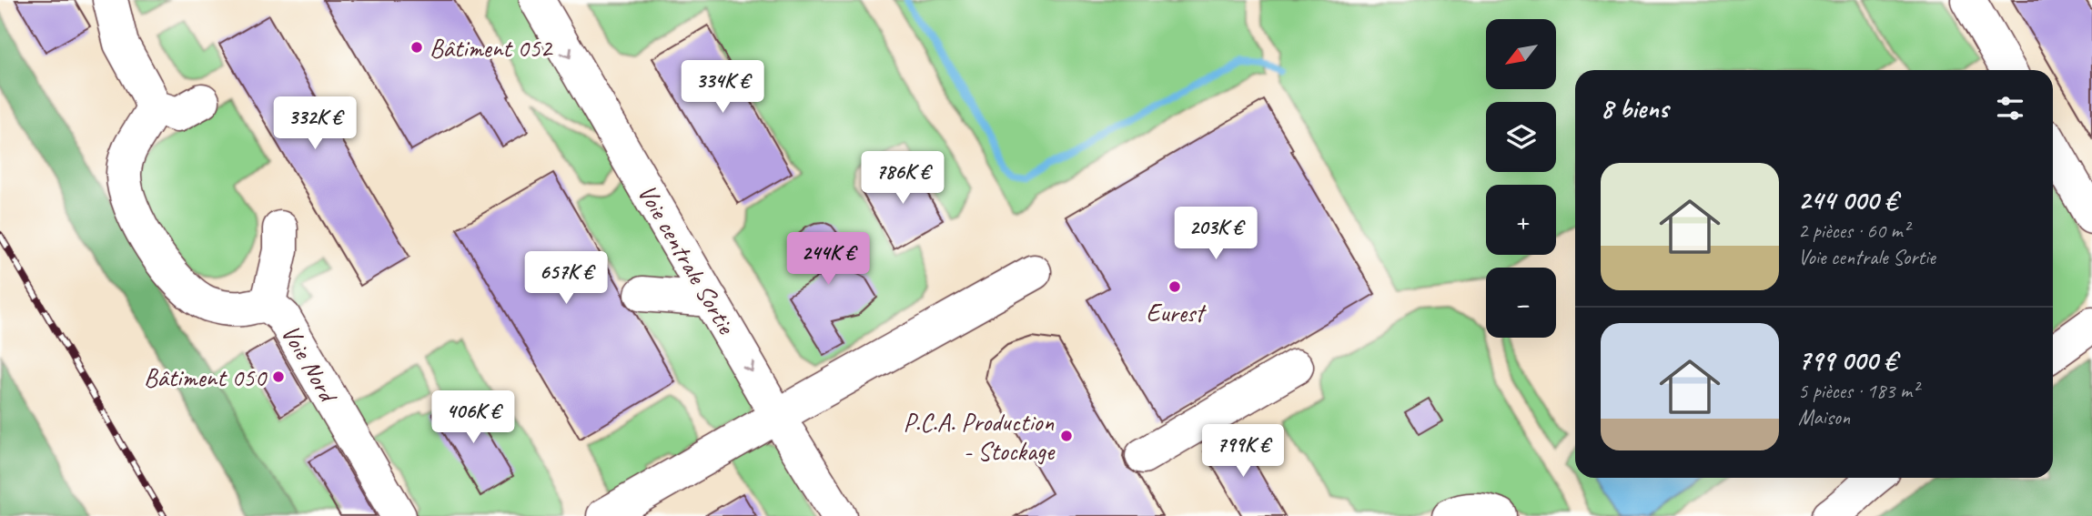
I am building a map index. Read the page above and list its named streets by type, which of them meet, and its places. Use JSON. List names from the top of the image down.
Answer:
{
  "streets": {
    "street": ["Voie centrale Sortie", "Voie Nord"]
  },
  "one_way": ["Voie centrale Sortie"],
  "places": [
    "Bâtiment 052",
    "Eurest",
    "Bâtiment 050",
    "P.C.A. Production - Stockage"
  ],
  "north": "bottom left",
  "page": {
    "map_buttons": ["+", "−"],
    "price": [
      "334K €",
      "332K €",
      "786K €",
      "203K €",
      "244K €",
      "657K €",
      "406K €",
      "799K €"
    ],
    "heading": "8 biens",
    "list": [
      {
        "name": "244 000 €",
        "note": "2 pièces · 60 m² · Voie centrale Sortie"
      },
      {
        "name": "799 000 €",
        "note": "5 pièces · 183 m² · Maison"
      }
    ]
  }
}
